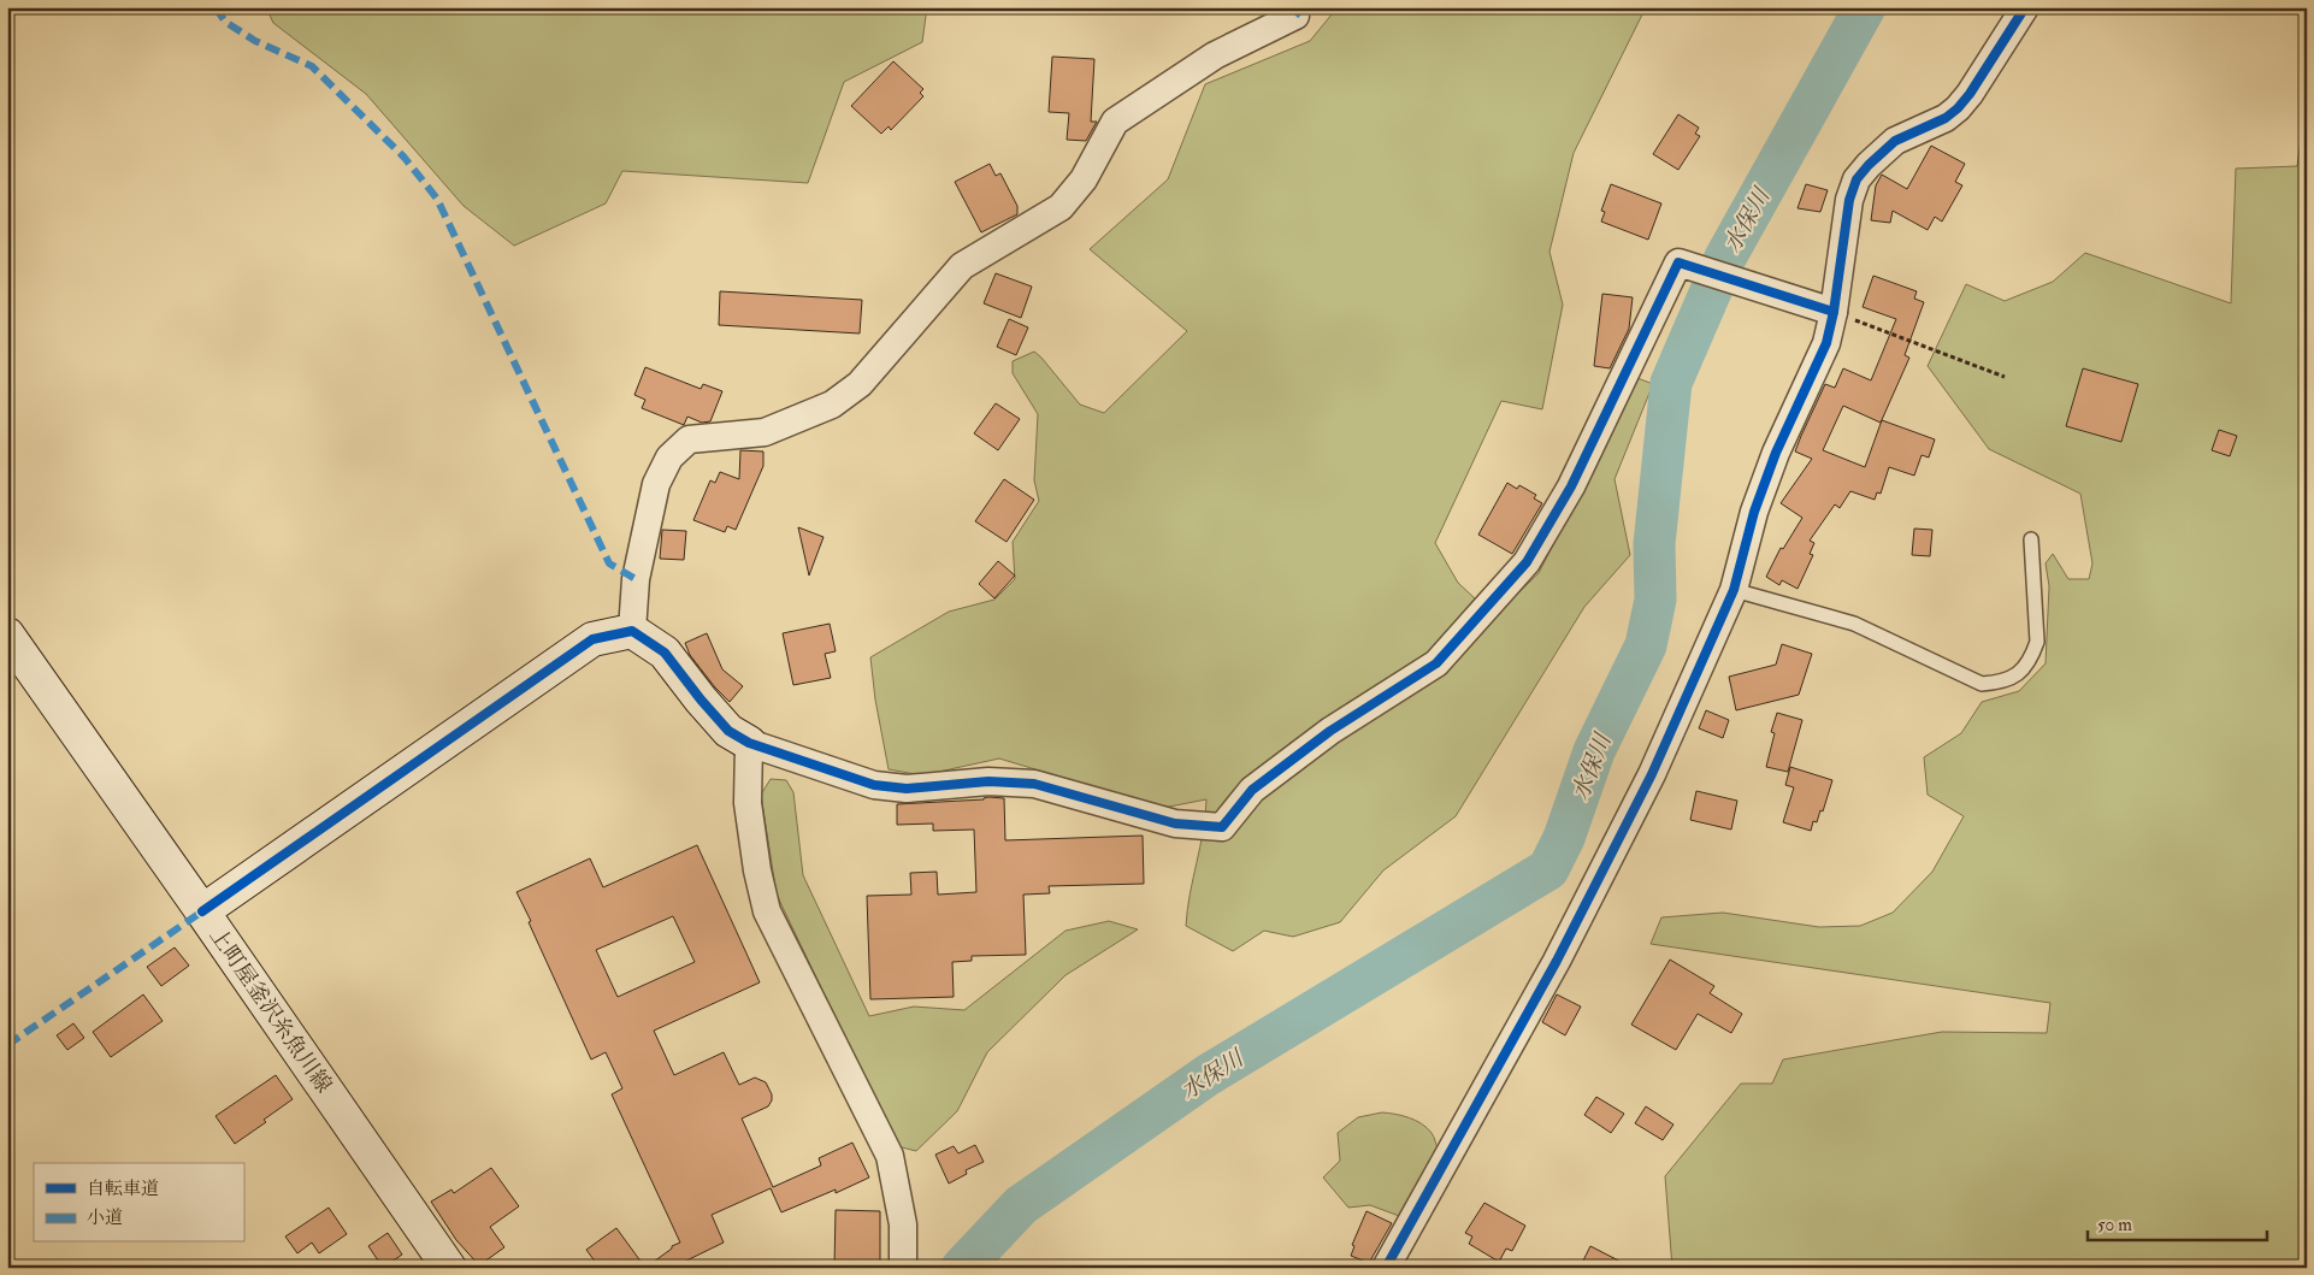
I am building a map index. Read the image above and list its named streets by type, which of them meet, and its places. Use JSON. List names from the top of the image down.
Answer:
{
  "streets": {
    "main road": ["上町屋釜沢糸魚川線"]
  },
  "water": ["水保川"],
  "legend": ["自転車道", "小道"],
  "scale_bar": "50 m"
}
